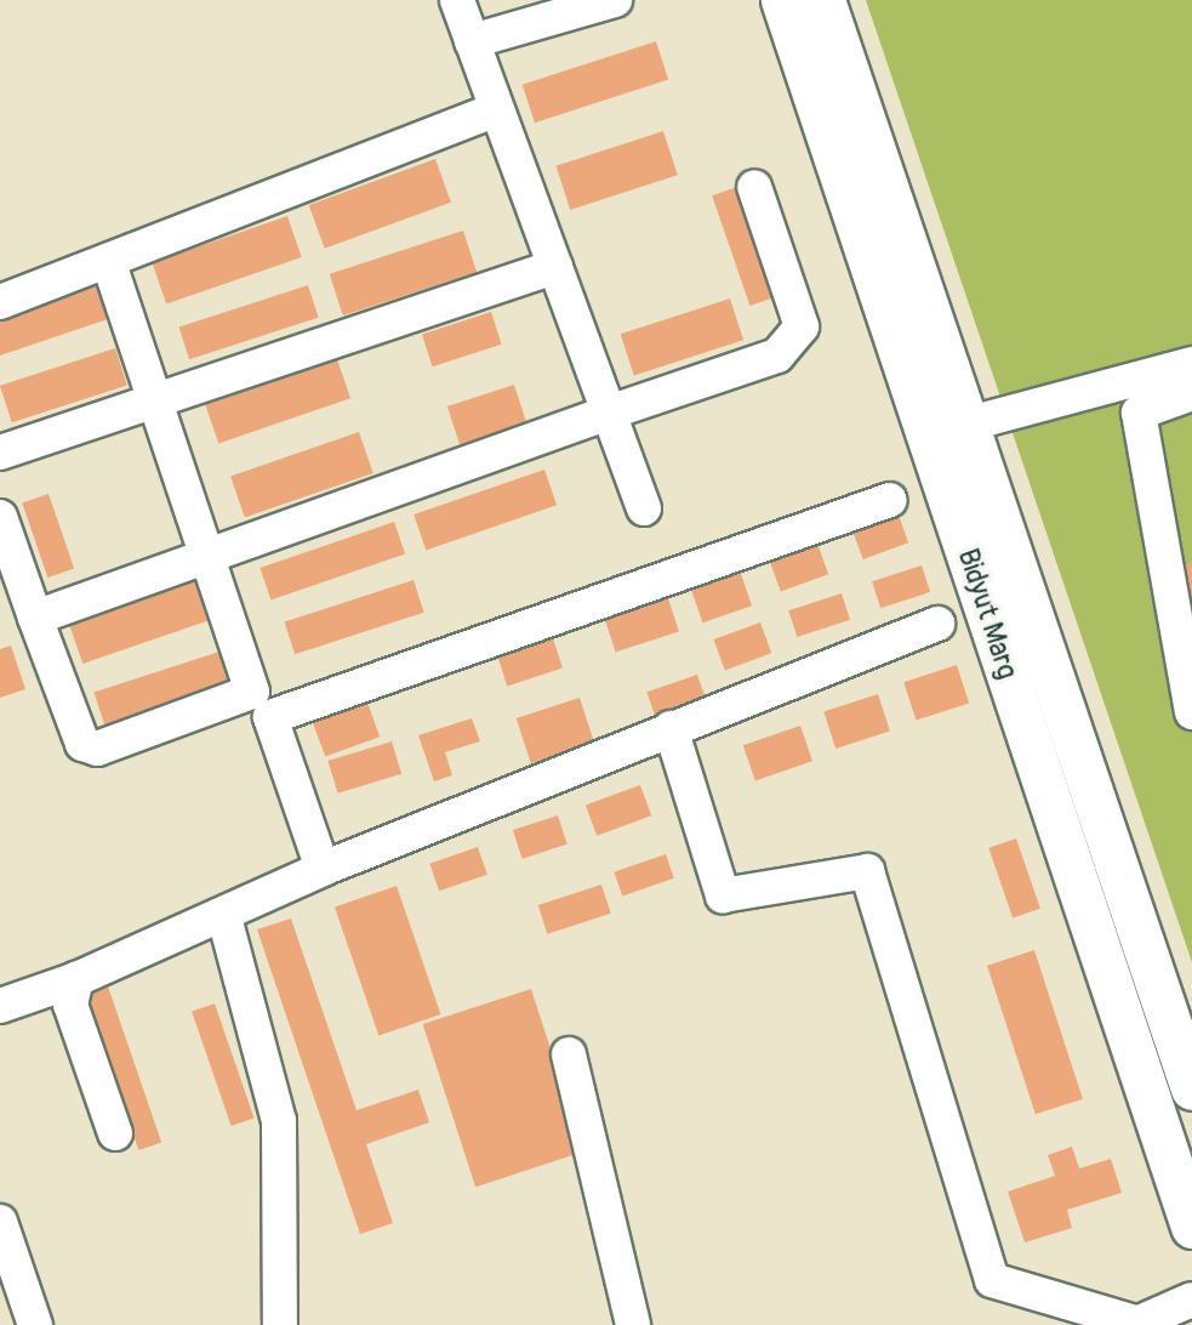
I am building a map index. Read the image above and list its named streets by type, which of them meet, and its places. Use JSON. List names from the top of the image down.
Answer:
{
  "streets": {
    "main road": ["Bidyut Marg"]
  }
}
